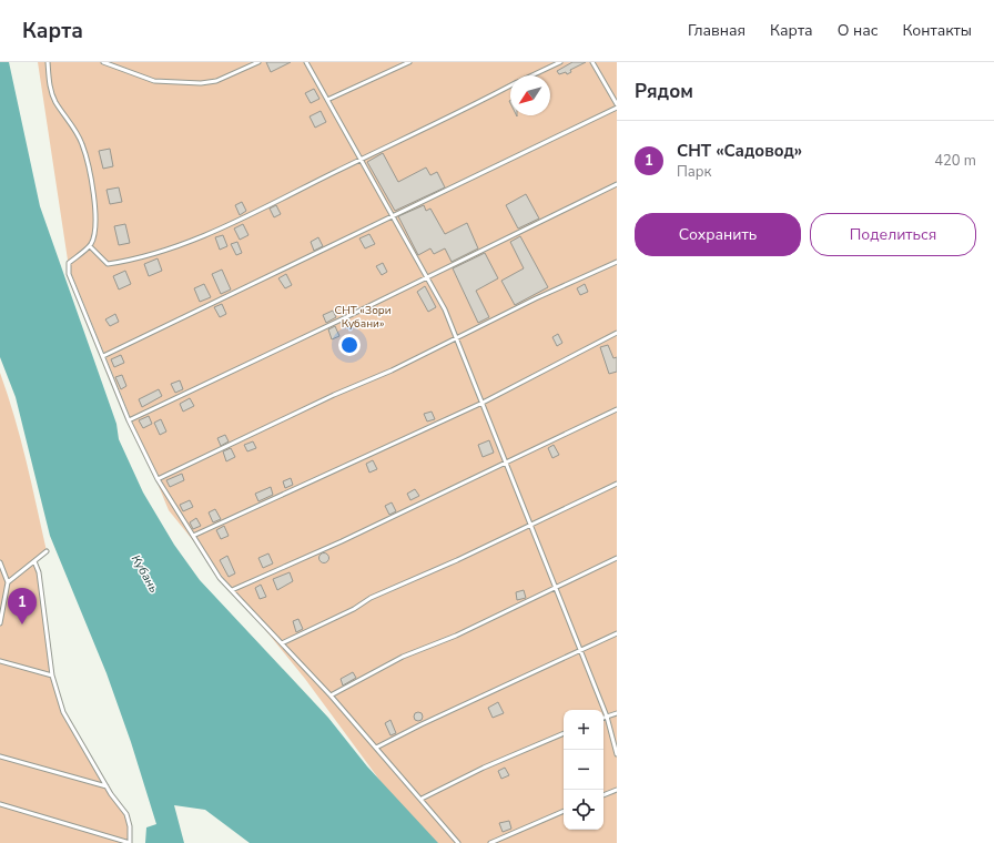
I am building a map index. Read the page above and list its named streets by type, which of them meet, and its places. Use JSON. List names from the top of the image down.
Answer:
{
  "water": ["Кубань"],
  "parks": ["СНТ «Зори Кубани»"],
  "north": "bottom left",
  "page": {
    "header": "Карта",
    "nav": [
      "Главная",
      "Карта",
      "О нас",
      "Контакты"
    ],
    "heading": "Рядом",
    "list": [
      {
        "mark": "1",
        "name": "СНТ «Садовод»",
        "note": "Парк",
        "value": "420 m"
      }
    ],
    "buttons": ["Сохранить", "Поделиться"],
    "pins": "1",
    "map_buttons": ["+", "−"]
  }
}
